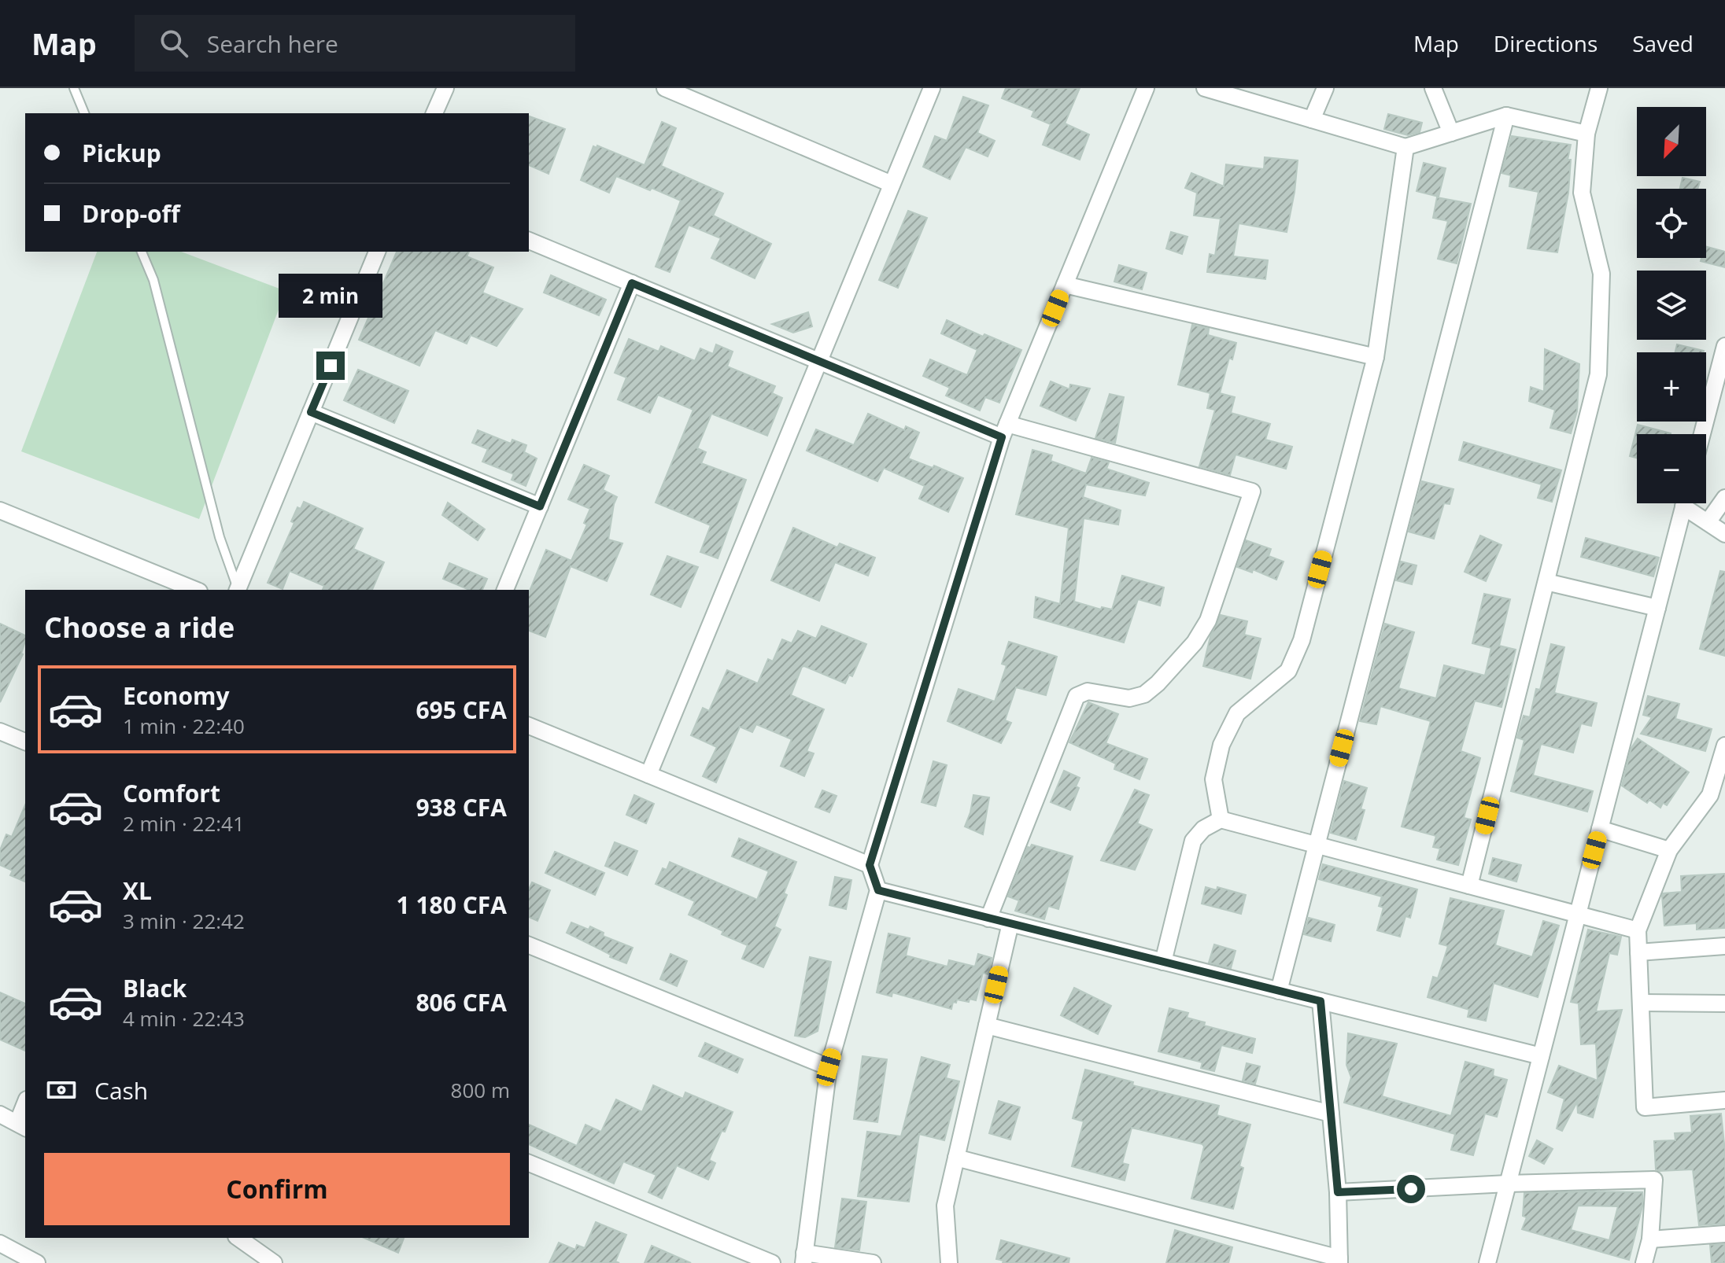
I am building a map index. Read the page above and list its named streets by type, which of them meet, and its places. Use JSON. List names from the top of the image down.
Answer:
{
  "north": "bottom left",
  "page": {
    "header": "Map",
    "search": "Search here",
    "nav": ["Map", "Directions", "Saved"],
    "map_buttons": ["+", "−"],
    "banner": ["Pickup", "Drop-off"],
    "bubble": "2 min",
    "heading": "Choose a ride",
    "list": [
      {
        "name": "Economy",
        "note": "1 min · 22:40",
        "value": "695 CFA"
      },
      {
        "name": "Comfort",
        "note": "2 min · 22:41",
        "value": "938 CFA"
      },
      {
        "name": "XL",
        "note": "3 min · 22:42",
        "value": "1 180 CFA"
      },
      {
        "name": "Black",
        "note": "4 min · 22:43",
        "value": "806 CFA"
      }
    ],
    "pay": ["Cash", "800 m"],
    "buttons": "Confirm"
  }
}
